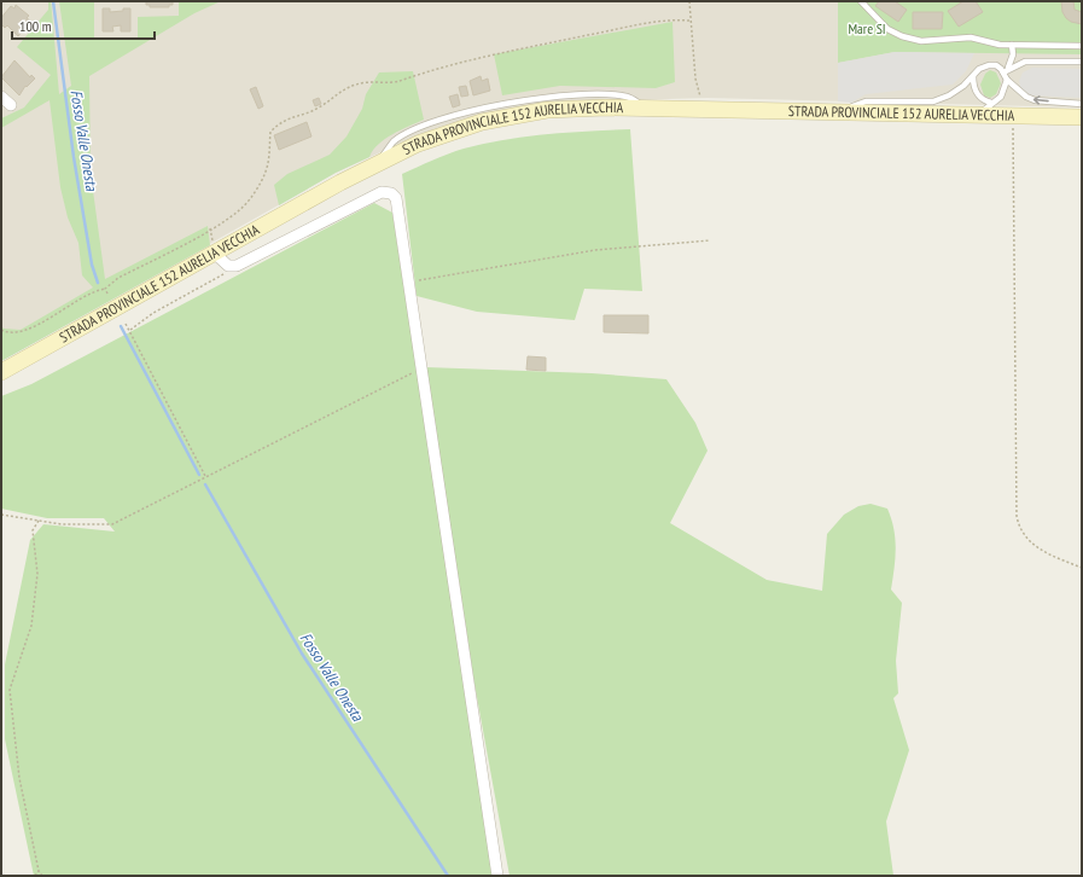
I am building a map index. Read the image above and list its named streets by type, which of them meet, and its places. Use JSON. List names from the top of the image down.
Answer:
{
  "streets": {
    "main road": ["STRADA PROVINCIALE 152 AURELIA VECCHIA"]
  },
  "water": ["Fosso Valle Onesta"],
  "parks": ["Mare SI"],
  "scale_bar": "100 m"
}
